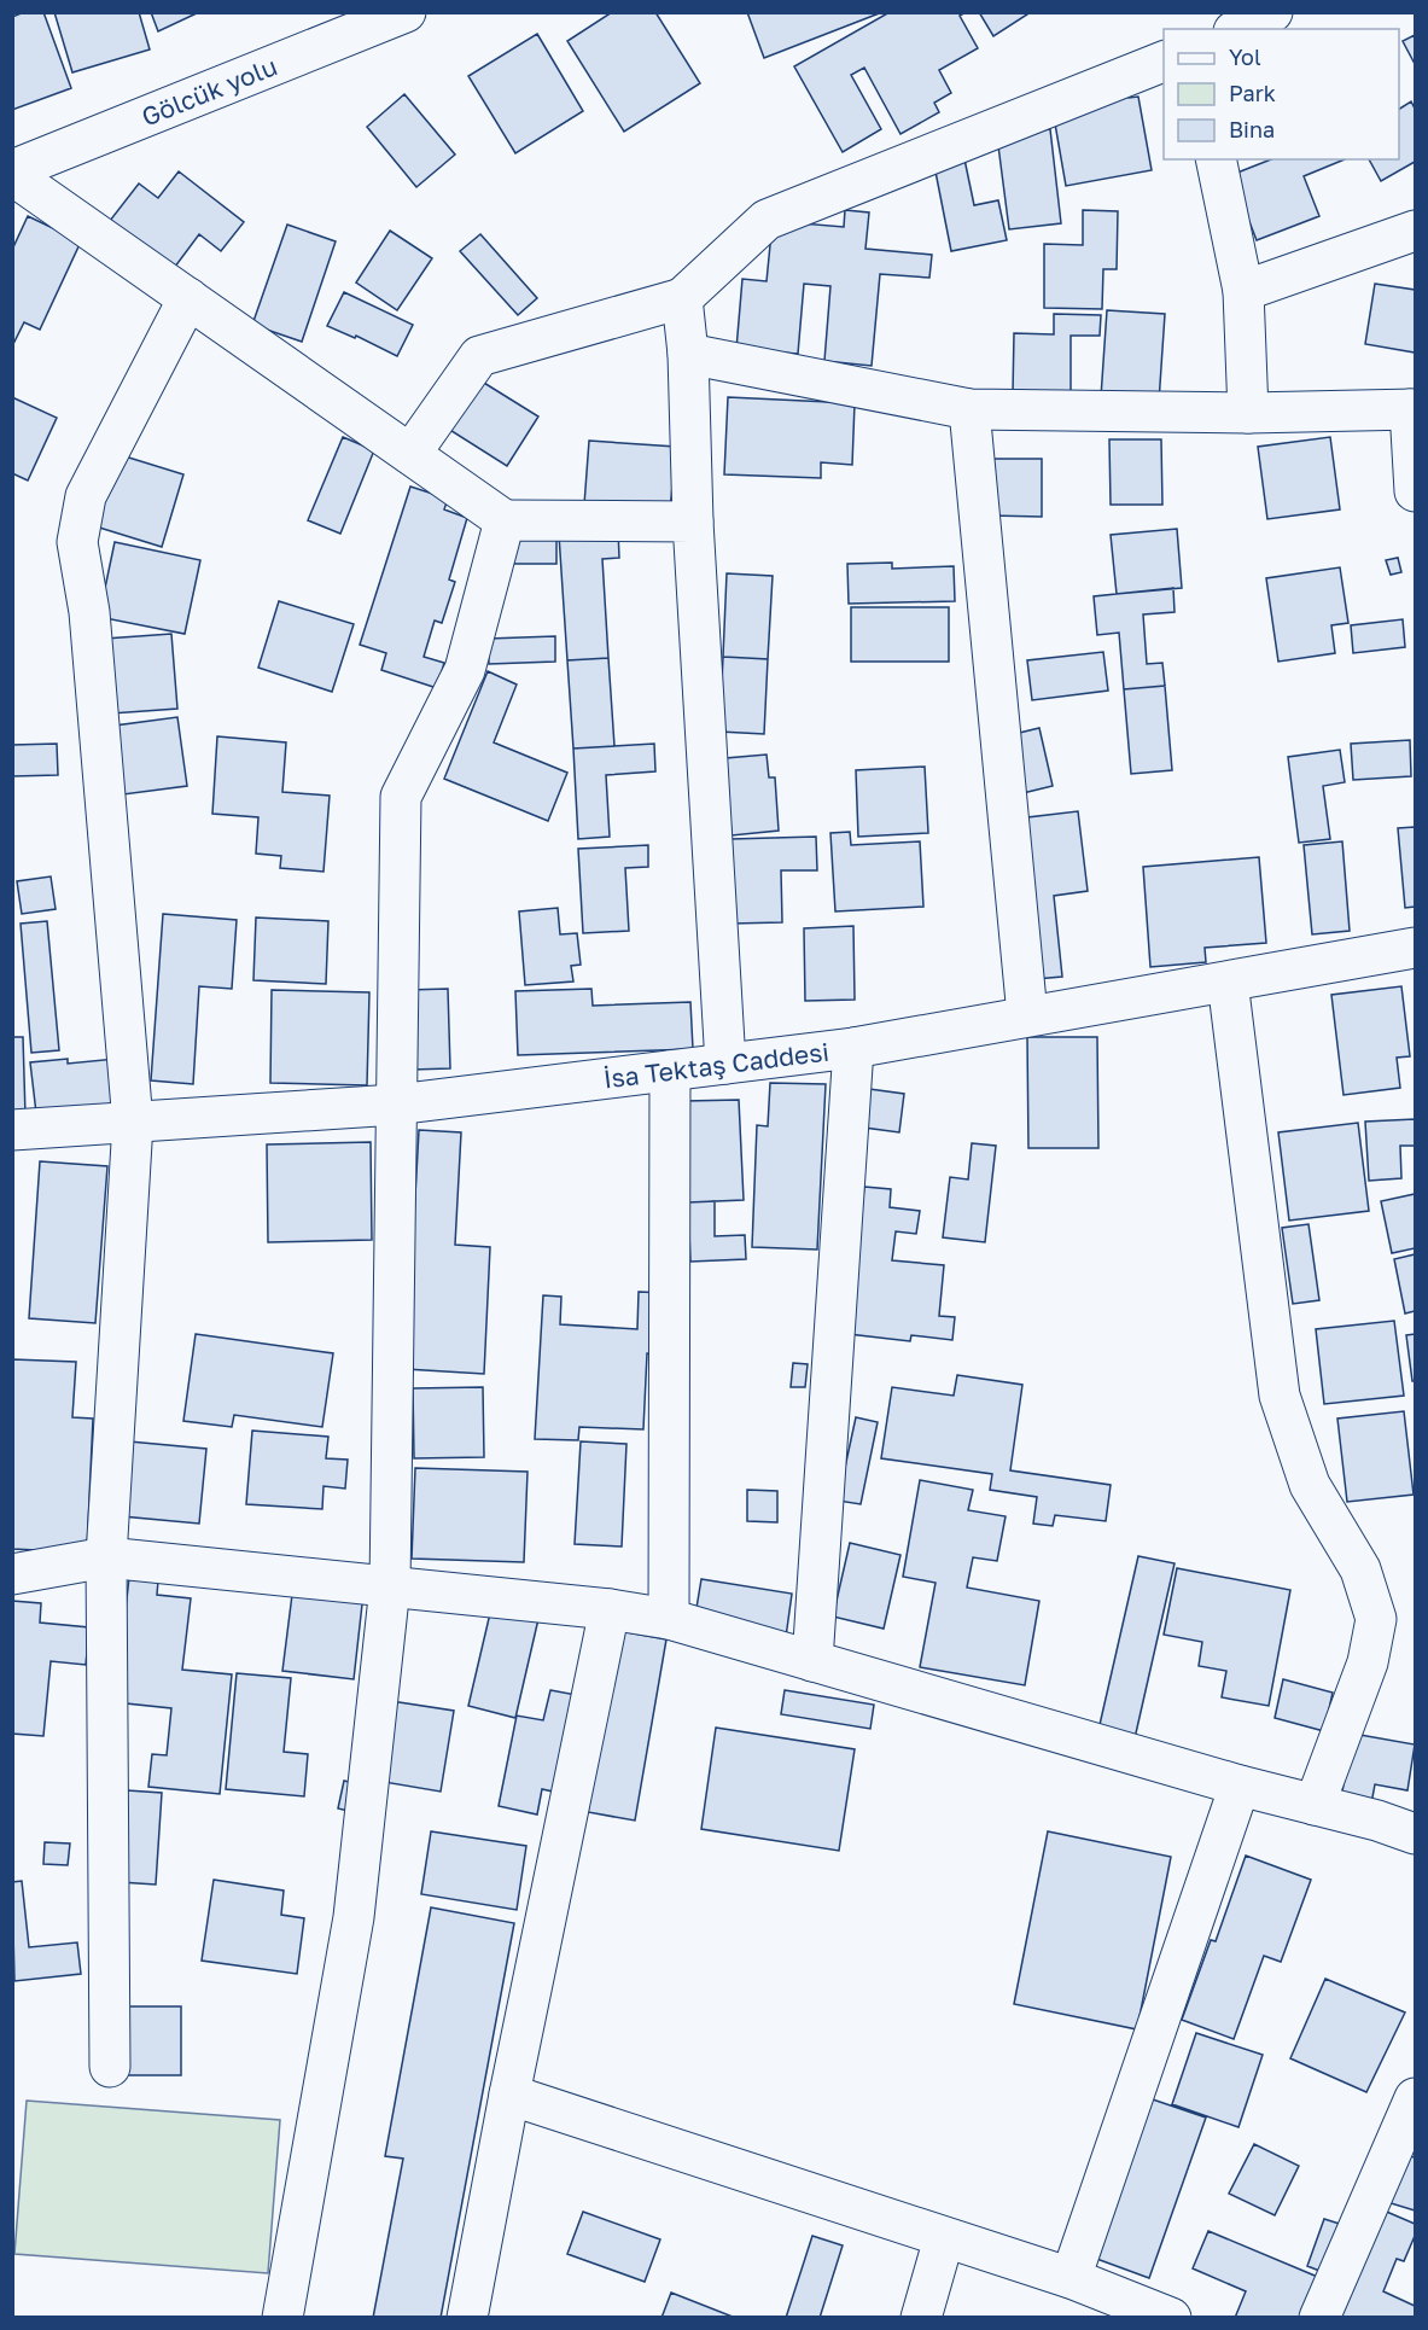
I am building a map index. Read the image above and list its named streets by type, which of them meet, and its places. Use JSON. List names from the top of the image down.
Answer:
{
  "streets": {
    "street": ["Gölcük yolu", "İsa Tektaş Caddesi"]
  },
  "legend": ["Yol", "Park", "Bina"]
}
